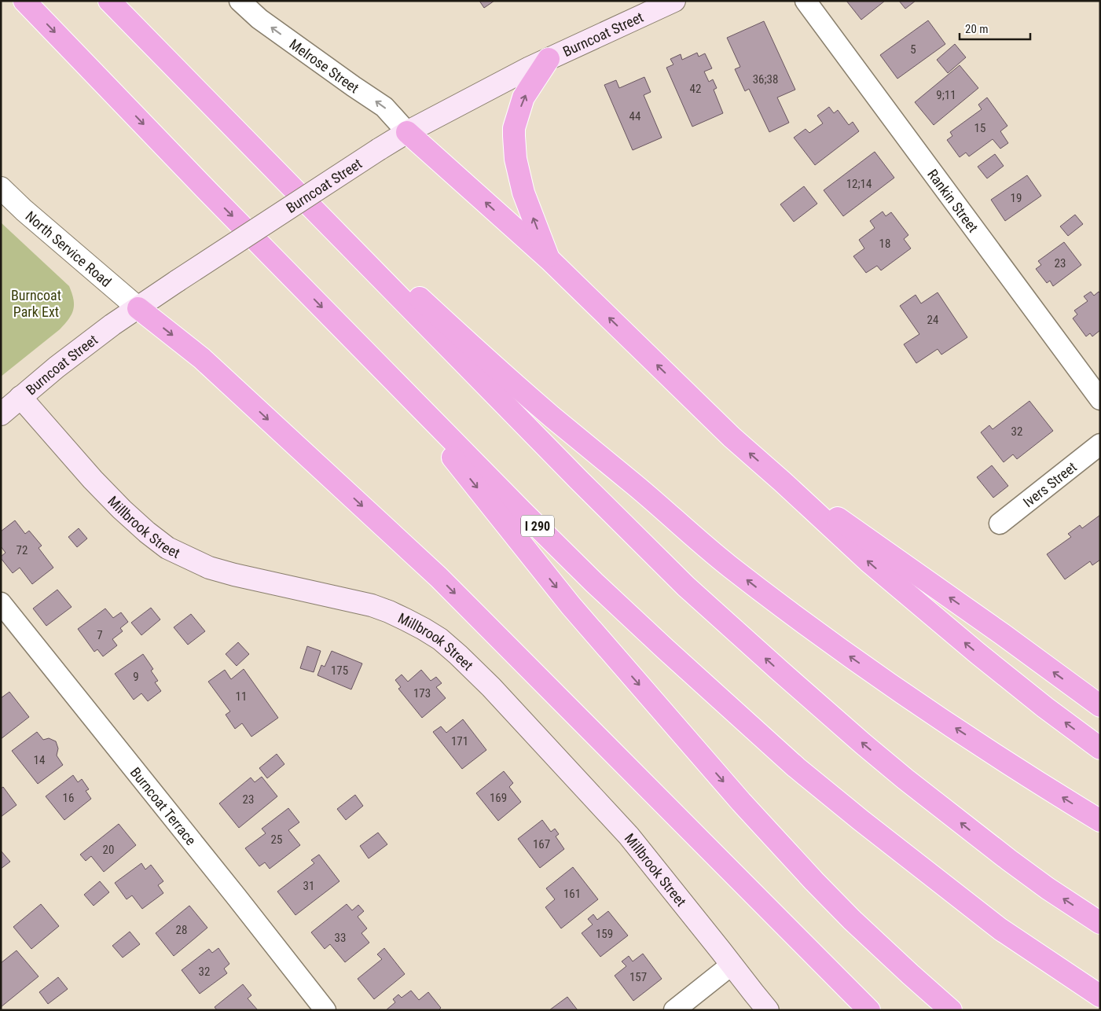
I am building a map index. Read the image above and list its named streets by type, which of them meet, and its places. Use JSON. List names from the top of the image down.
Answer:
{
  "streets": {
    "highway": ["I 290"],
    "main road": ["Burncoat Street", "Millbrook Street"],
    "street": [
      "Melrose Street",
      "Rankin Street",
      "North Service Road",
      "Ivers Street",
      "Burncoat Terrace"
    ]
  },
  "crossings": [
    ["Burncoat Street", "Melrose Street"],
    ["Burncoat Street", "North Service Road"],
    ["Burncoat Street", "Millbrook Street"]
  ],
  "one_way": ["Melrose Street"],
  "parks": ["Burncoat Park Ext"],
  "house_numbers": [
    "5",
    "36;38",
    "42",
    "9;11",
    "44",
    "15",
    "12;14",
    "19",
    "18",
    "23",
    "24",
    "32",
    "72",
    "7",
    "175",
    "9",
    "173",
    "11",
    "171",
    "14",
    "16",
    "169",
    "23",
    "25",
    "167",
    "20",
    "31",
    "161",
    "28",
    "159",
    "33",
    "32",
    "157"
  ],
  "scale_bar": "20 m"
}
